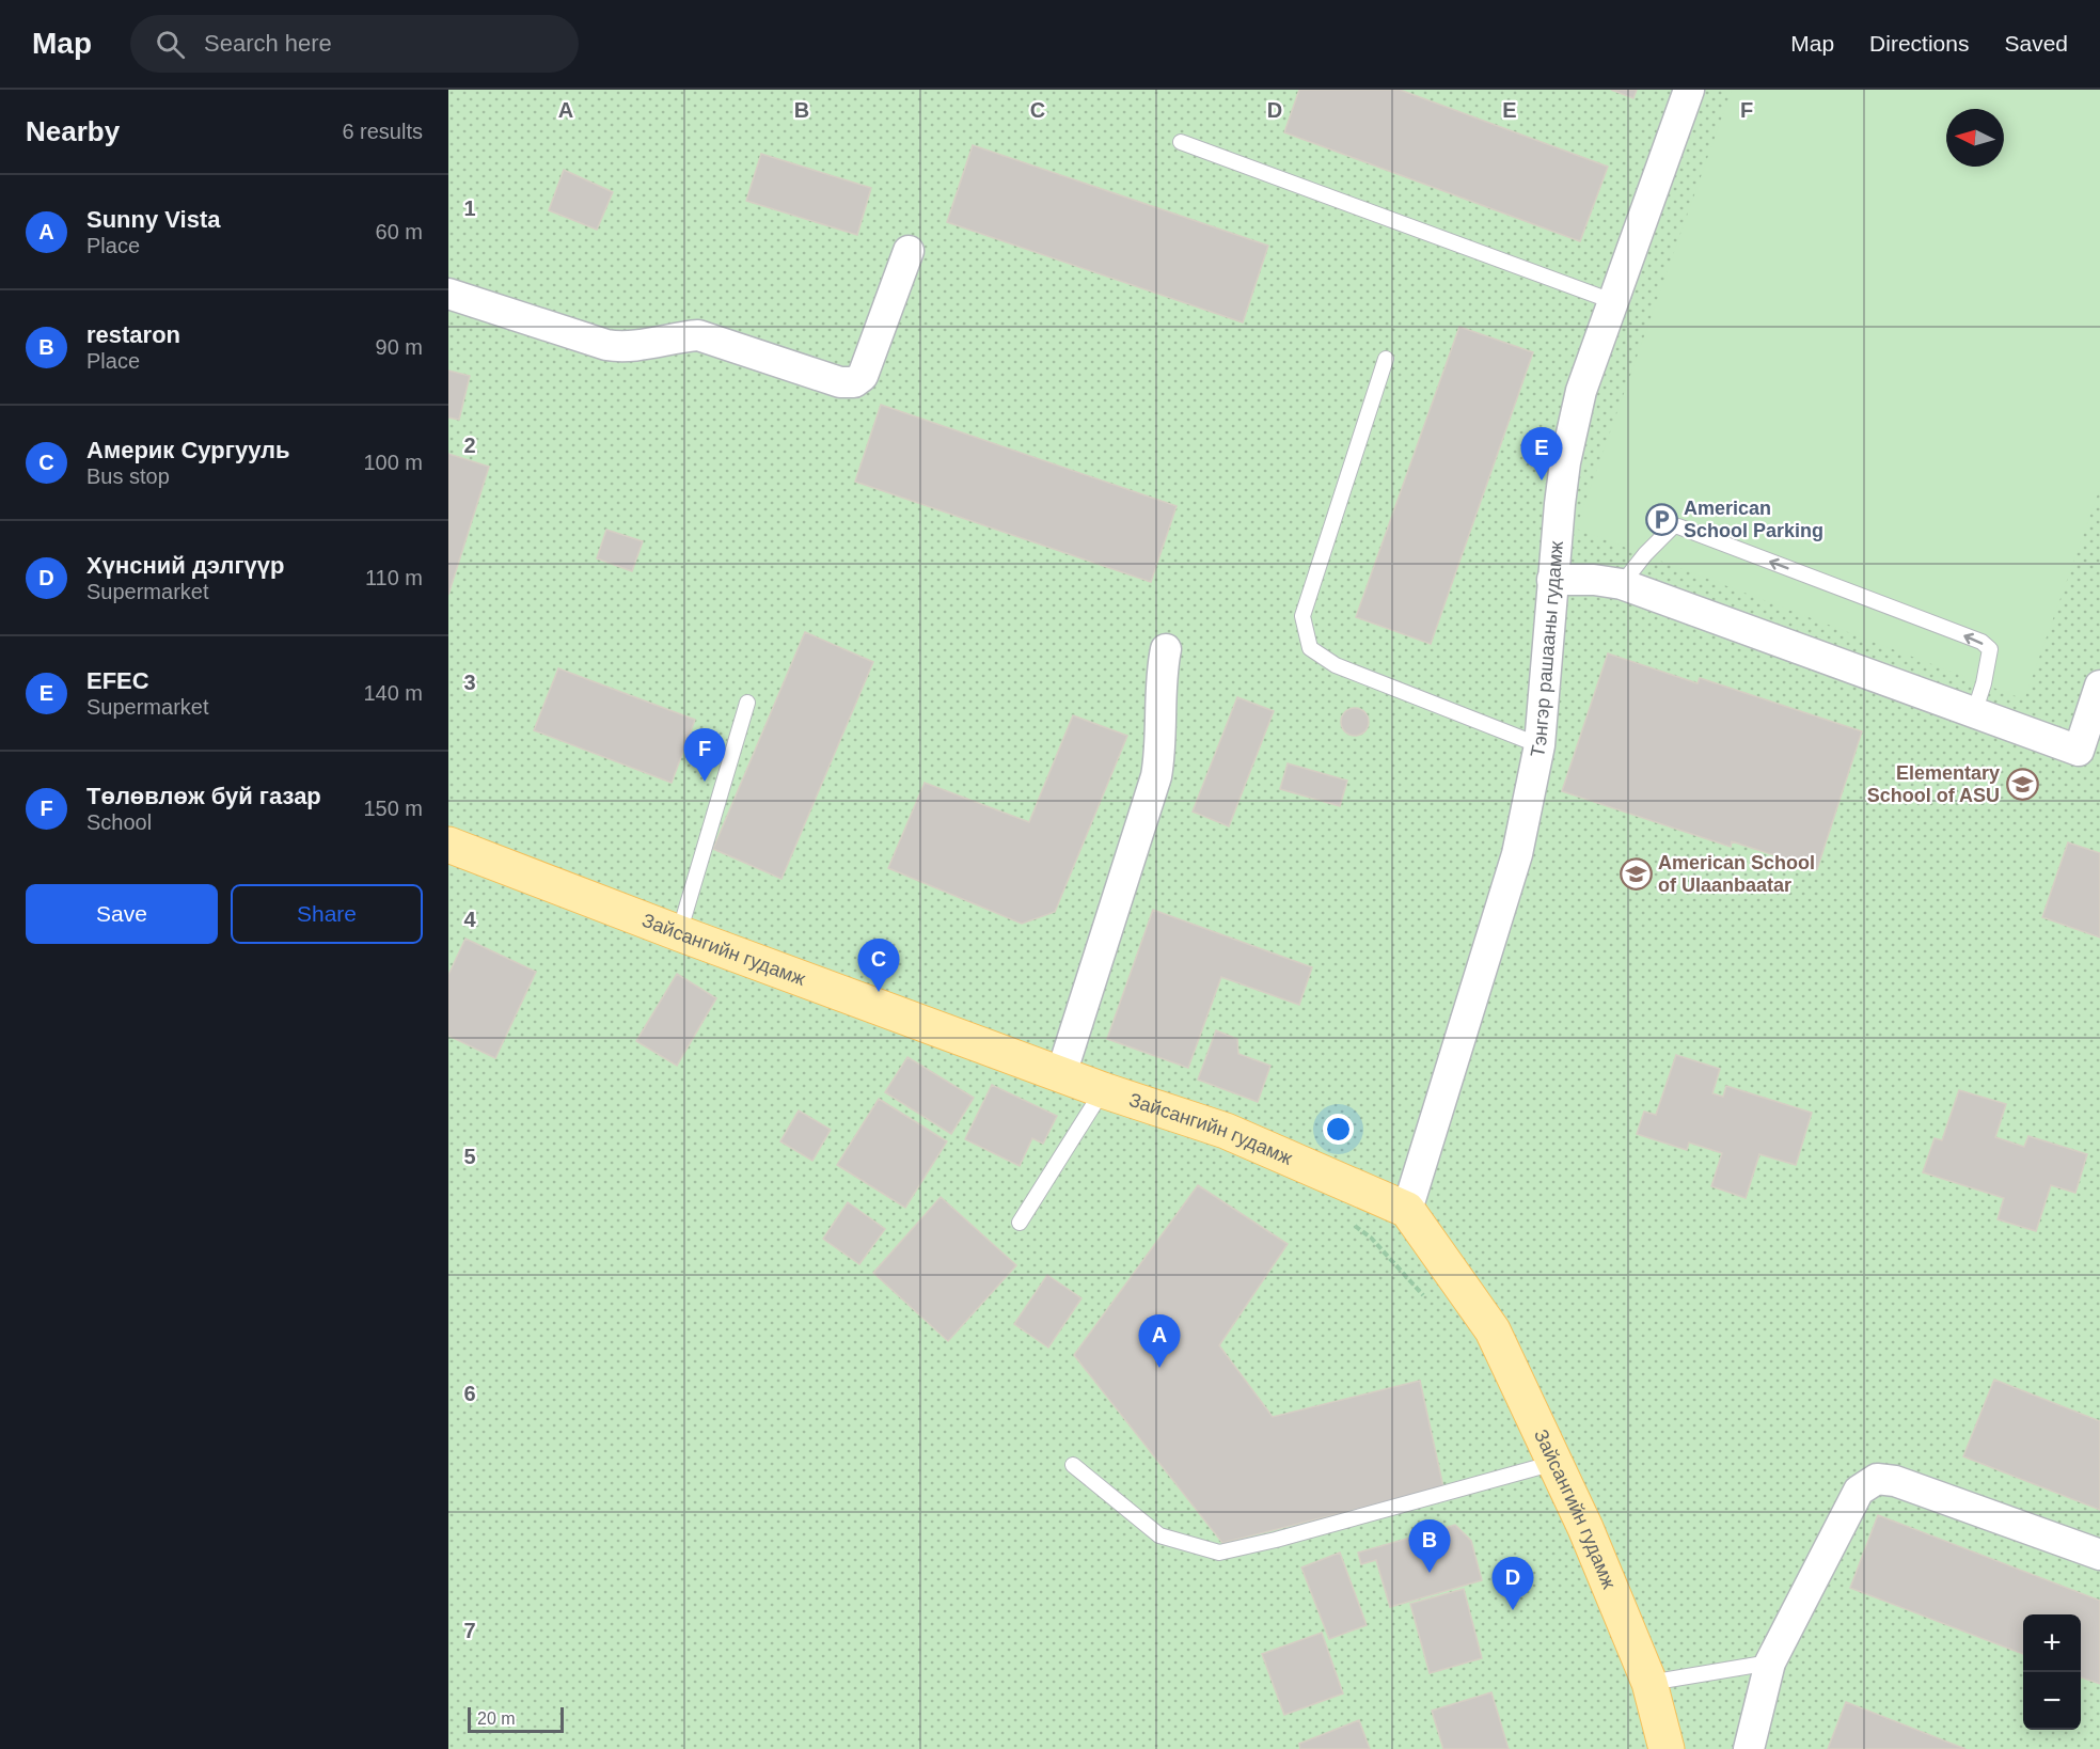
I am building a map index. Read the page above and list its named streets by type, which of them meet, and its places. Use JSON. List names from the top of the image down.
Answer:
{
  "streets": {
    "main road": ["Зайсангийн гудамж"],
    "street": ["Тэнгэр рашааны гудамж"]
  },
  "crossings": [
    ["Тэнгэр рашааны гудамж", "Зайсангийн гудамж"]
  ],
  "places": {
    "parking": ["American School Parking"],
    "school or university": ["Elementary School of ASU", "American School of Ulaanbaatar"]
  },
  "scale_bar": "20 m",
  "north": "left",
  "page": {
    "header": "Map",
    "search": "Search here",
    "nav": ["Map", "Directions", "Saved"],
    "heading": ["Nearby", "6 results"],
    "list": [
      {
        "mark": "A",
        "name": "Sunny Vista",
        "note": "Place",
        "value": "60 m"
      },
      {
        "mark": "B",
        "name": "restaron",
        "note": "Place",
        "value": "90 m"
      },
      {
        "mark": "C",
        "name": "Америк Cургууль",
        "note": "Bus stop",
        "value": "100 m"
      },
      {
        "mark": "D",
        "name": "Хүнсний дэлгүүр",
        "note": "Supermarket",
        "value": "110 m"
      },
      {
        "mark": "E",
        "name": "EFEC",
        "note": "Supermarket",
        "value": "140 m"
      },
      {
        "mark": "F",
        "name": "Төлөвлөж буй газар",
        "note": "School",
        "value": "150 m"
      }
    ],
    "pins": [
      "E",
      "F",
      "C",
      "A",
      "B",
      "D"
    ],
    "buttons": ["Save", "Share"],
    "map_buttons": ["+", "−"],
    "scale": "20 m"
  },
  "grid": {
    "columns": [
      "A",
      "B",
      "C",
      "D",
      "E",
      "F"
    ],
    "rows": [
      "1",
      "2",
      "3",
      "4",
      "5",
      "6",
      "7"
    ]
  }
}
